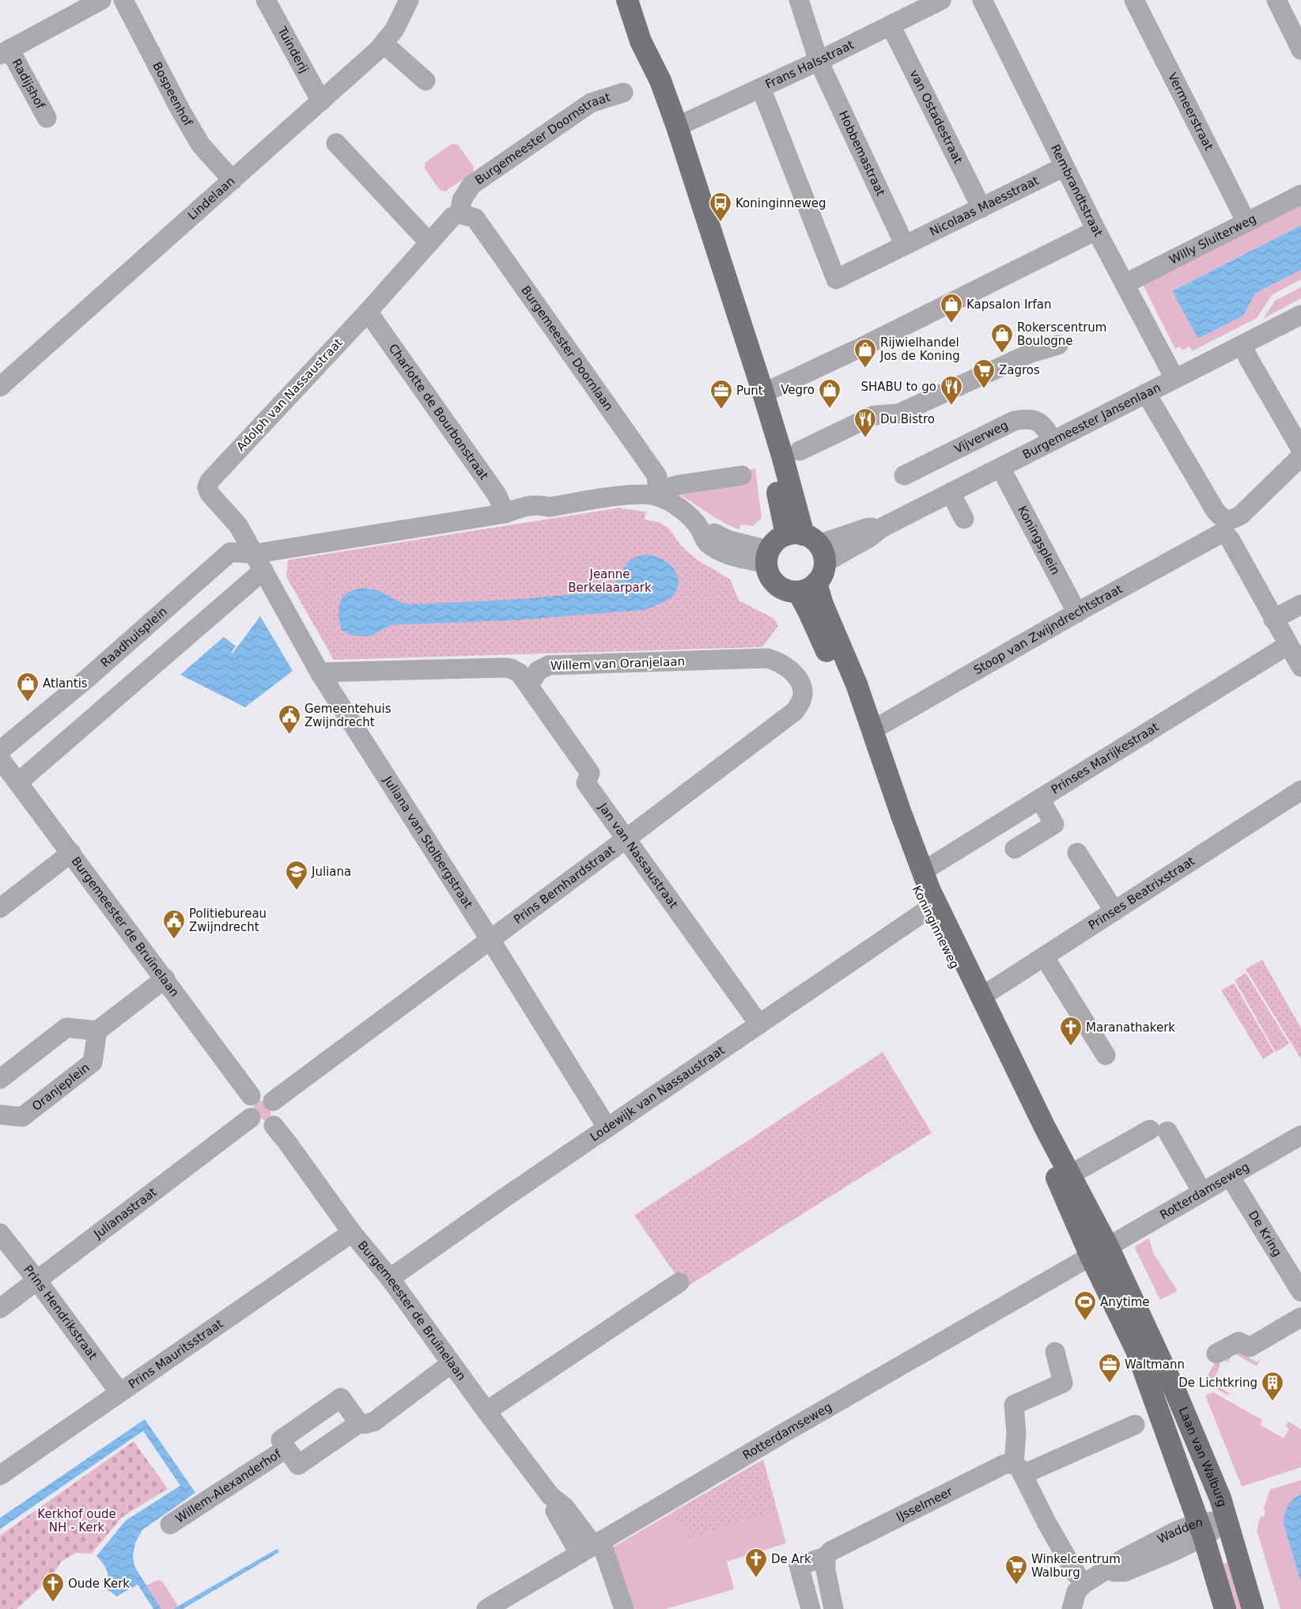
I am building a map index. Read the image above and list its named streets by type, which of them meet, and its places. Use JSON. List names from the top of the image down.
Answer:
{
  "streets": {
    "main road": ["Koninginneweg", "Laan van Walburg"],
    "street": [
      "Tuinderij",
      "Frans Halsstraat",
      "Radijshof",
      "Bospeenhof",
      "Vermeerstraat",
      "van Ostadestraat",
      "Burgemeester Doornstraat",
      "Hobbemastraat",
      "Rembrandtstraat",
      "Lindelaan",
      "Nicolaas Maesstraat",
      "Willy Sluiterweg",
      "Burgemeester Doornlaan",
      "Adolph van Nassaustraat",
      "Charlotte de Bourbonstraat",
      "Burgemeester Jansenlaan",
      "Vijverweg",
      "Koningsplein",
      "Stoop van Zwijndrechtstraat",
      "Raadhuisplein",
      "Willem van Oranjelaan",
      "Prinses Marijkestraat",
      "Juliana van Stolbergstraat",
      "Jan van Nassaustraat",
      "Prins Bernhardstraat",
      "Prinses Beatrixstraat",
      "Burgemeester de Bruïnelaan",
      "Oranjeplein",
      "Lodewijk van Nassaustraat",
      "Rotterdamseweg",
      "Julianastraat",
      "De Kring",
      "Prins Hendrikstraat",
      "Prins Mauritsstraat",
      "Willem-Alexanderhof",
      "IJsselmeer",
      "Wadden"
    ]
  },
  "crossings": [
    ["Tuinderij", "Lindelaan"],
    ["Frans Halsstraat", "van Ostadestraat"],
    ["Frans Halsstraat", "Hobbemastraat"],
    ["Frans Halsstraat", "Nicolaas Maesstraat"],
    ["Bospeenhof", "Lindelaan"],
    ["Vermeerstraat", "Willy Sluiterweg"],
    ["van Ostadestraat", "Nicolaas Maesstraat"],
    ["Burgemeester Doornstraat", "Burgemeester Doornlaan"],
    ["Burgemeester Doornstraat", "Adolph van Nassaustraat"],
    ["Hobbemastraat", "Nicolaas Maesstraat"],
    ["Rembrandtstraat", "Nicolaas Maesstraat"],
    ["Rembrandtstraat", "Willy Sluiterweg"],
    ["Rembrandtstraat", "Burgemeester Jansenlaan"],
    ["Burgemeester Doornlaan", "Adolph van Nassaustraat"],
    ["Adolph van Nassaustraat", "Charlotte de Bourbonstraat"],
    ["Adolph van Nassaustraat", "Raadhuisplein"],
    ["Adolph van Nassaustraat", "Juliana van Stolbergstraat"],
    ["Burgemeester Jansenlaan", "Vijverweg"],
    ["Burgemeester Jansenlaan", "Koningsplein"],
    ["Burgemeester Jansenlaan", "Koninginneweg"],
    ["Koningsplein", "Stoop van Zwijndrechtstraat"],
    ["Stoop van Zwijndrechtstraat", "Koninginneweg"],
    ["Raadhuisplein", "Juliana van Stolbergstraat"],
    ["Willem van Oranjelaan", "Jan van Nassaustraat"],
    ["Willem van Oranjelaan", "Prins Bernhardstraat"],
    ["Prinses Marijkestraat", "Koninginneweg"],
    ["Juliana van Stolbergstraat", "Prins Bernhardstraat"],
    ["Juliana van Stolbergstraat", "Lodewijk van Nassaustraat"],
    ["Jan van Nassaustraat", "Prins Bernhardstraat"],
    ["Jan van Nassaustraat", "Lodewijk van Nassaustraat"],
    ["Prins Bernhardstraat", "Burgemeester de Bruïnelaan"],
    ["Prins Bernhardstraat", "Julianastraat"],
    ["Prinses Beatrixstraat", "Koninginneweg"],
    ["Burgemeester de Bruïnelaan", "Lodewijk van Nassaustraat"],
    ["Burgemeester de Bruïnelaan", "Rotterdamseweg"],
    ["Burgemeester de Bruïnelaan", "Julianastraat"],
    ["Burgemeester de Bruïnelaan", "Prins Mauritsstraat"],
    ["Burgemeester de Bruïnelaan", "Willem-Alexanderhof"],
    ["Koninginneweg", "Lodewijk van Nassaustraat"],
    ["Koninginneweg", "Rotterdamseweg"],
    ["Koninginneweg", "Laan van Walburg"],
    ["Rotterdamseweg", "De Kring"],
    ["Rotterdamseweg", "Laan van Walburg"],
    ["Julianastraat", "Prins Hendrikstraat"],
    ["Prins Hendrikstraat", "Prins Mauritsstraat"],
    ["Laan van Walburg", "Wadden"]
  ],
  "parks": ["Jeanne Berkelaarpark", "Kerkhof oude NH - Kerk"],
  "places": {
    "bus stop": ["Koninginneweg"],
    "shop": [
      "Kapsalon Irfan",
      "Rokerscentrum Boulogne",
      "Rijwielhandel Jos de Koning",
      "Vegro",
      "Atlantis"
    ],
    "supermarket": ["Zagros", "Winkelcentrum Walburg"],
    "restaurant": ["SHABU to go", "Du Bistro"],
    "office": ["Punt", "Waltmann"],
    "public building": ["Gemeentehuis Zwijndrecht", "Politiebureau Zwijndrecht"],
    "school or university": ["Juliana"],
    "church": ["Maranathakerk", "De Ark", "Oude Kerk"],
    "sports": ["Anytime"],
    "building": ["De Lichtkring"]
  }
}
